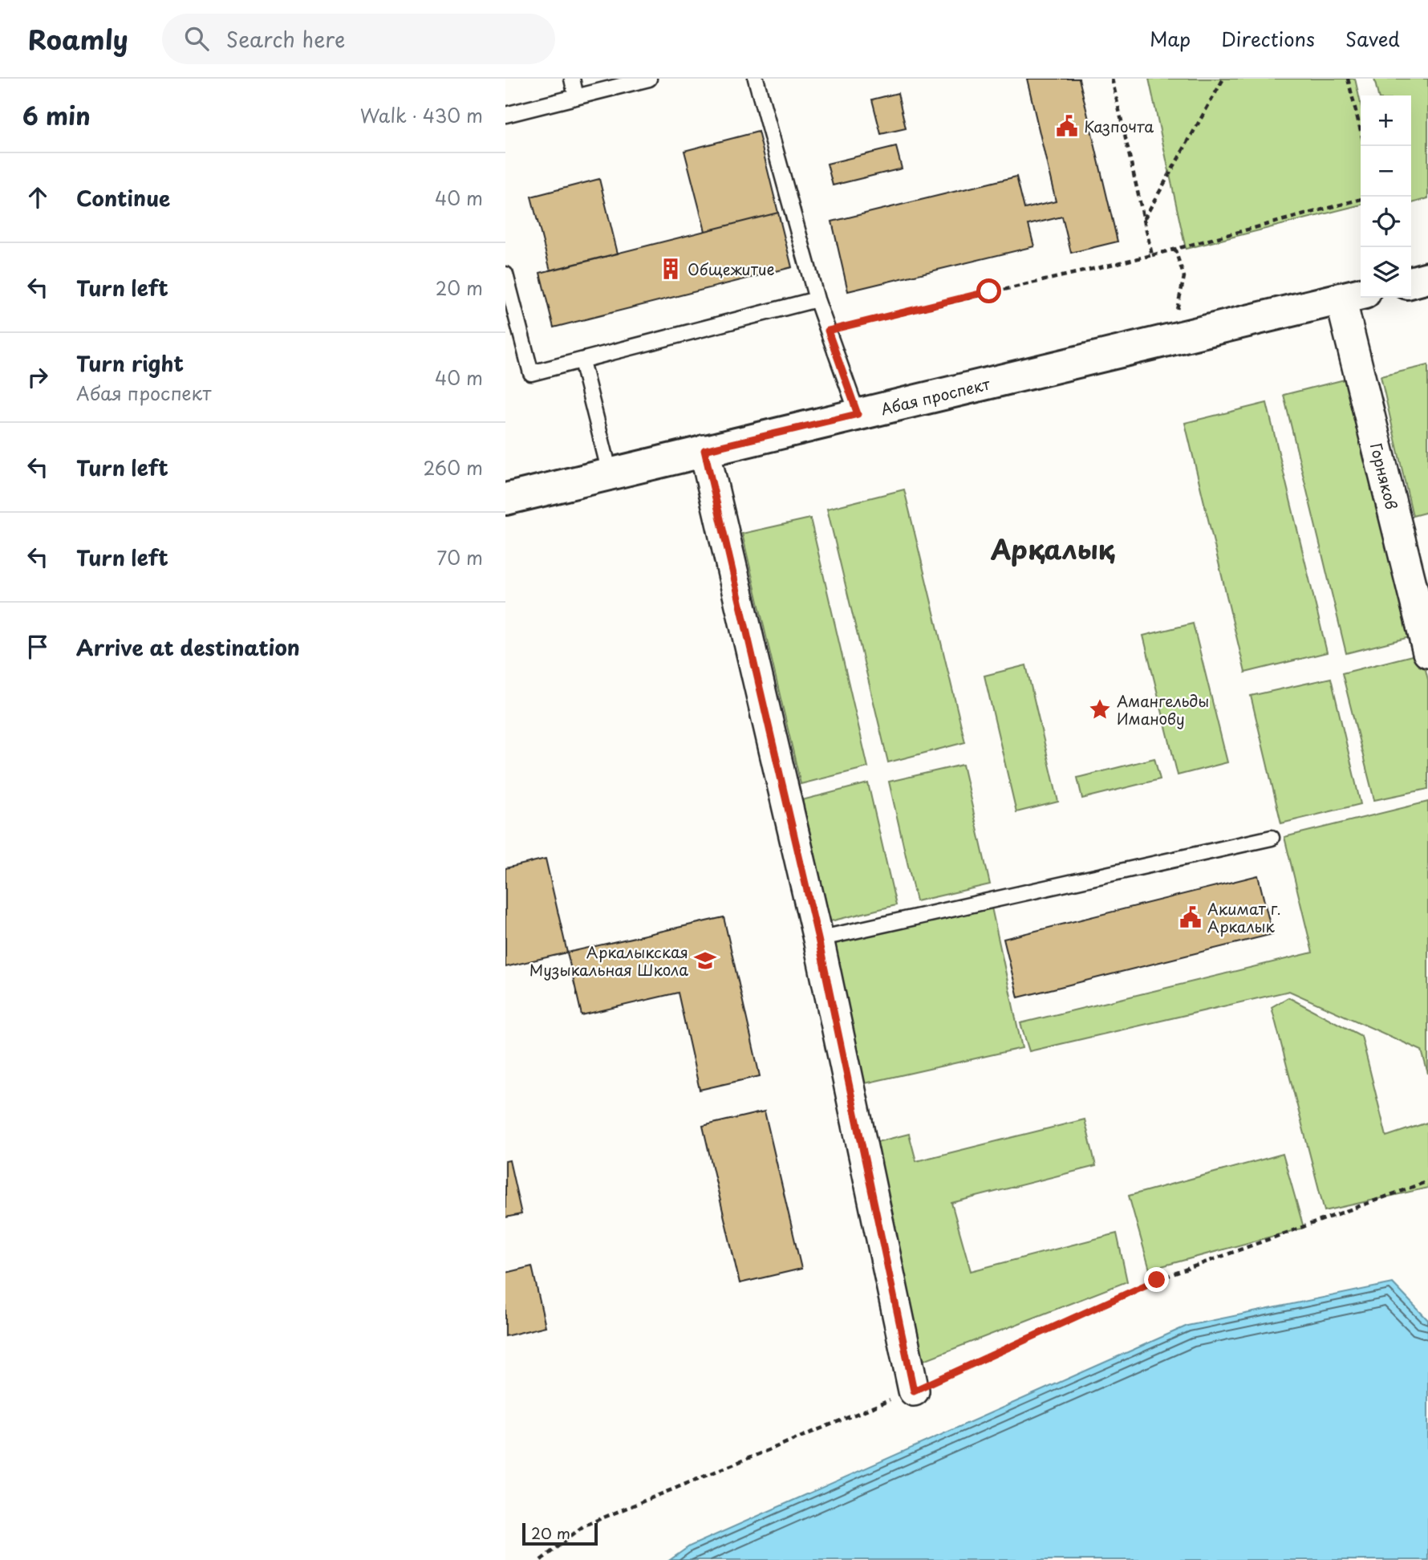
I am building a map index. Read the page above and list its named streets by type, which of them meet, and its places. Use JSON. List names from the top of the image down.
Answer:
{
  "streets": {
    "street": ["Абая проспект", "Горняков"]
  },
  "crossings": [
    ["Абая проспект", "Горняков"]
  ],
  "districts": ["Арқалық"],
  "places": {
    "public building": ["Казпочта", "Акимат г. Аркалык"],
    "building": ["Общежитие"],
    "place": ["Амангельды Иманову"],
    "school or university": ["Аркалыкская Музыкальная Школа"]
  },
  "scale_bar": "20 m",
  "page": {
    "header": "Roamly",
    "search": "Search here",
    "nav": ["Map", "Directions", "Saved"],
    "heading": ["6 min", "Walk · 430 m"],
    "map_buttons": ["+", "−"],
    "list": [
      ["Continue", "40 m"],
      ["Turn left", "20 m"],
      ["Turn right", "Абая проспект", "40 m"],
      ["Turn left", "260 m"],
      ["Turn left", "70 m"],
      "Arrive at destination"
    ],
    "scale": "20 m"
  }
}
